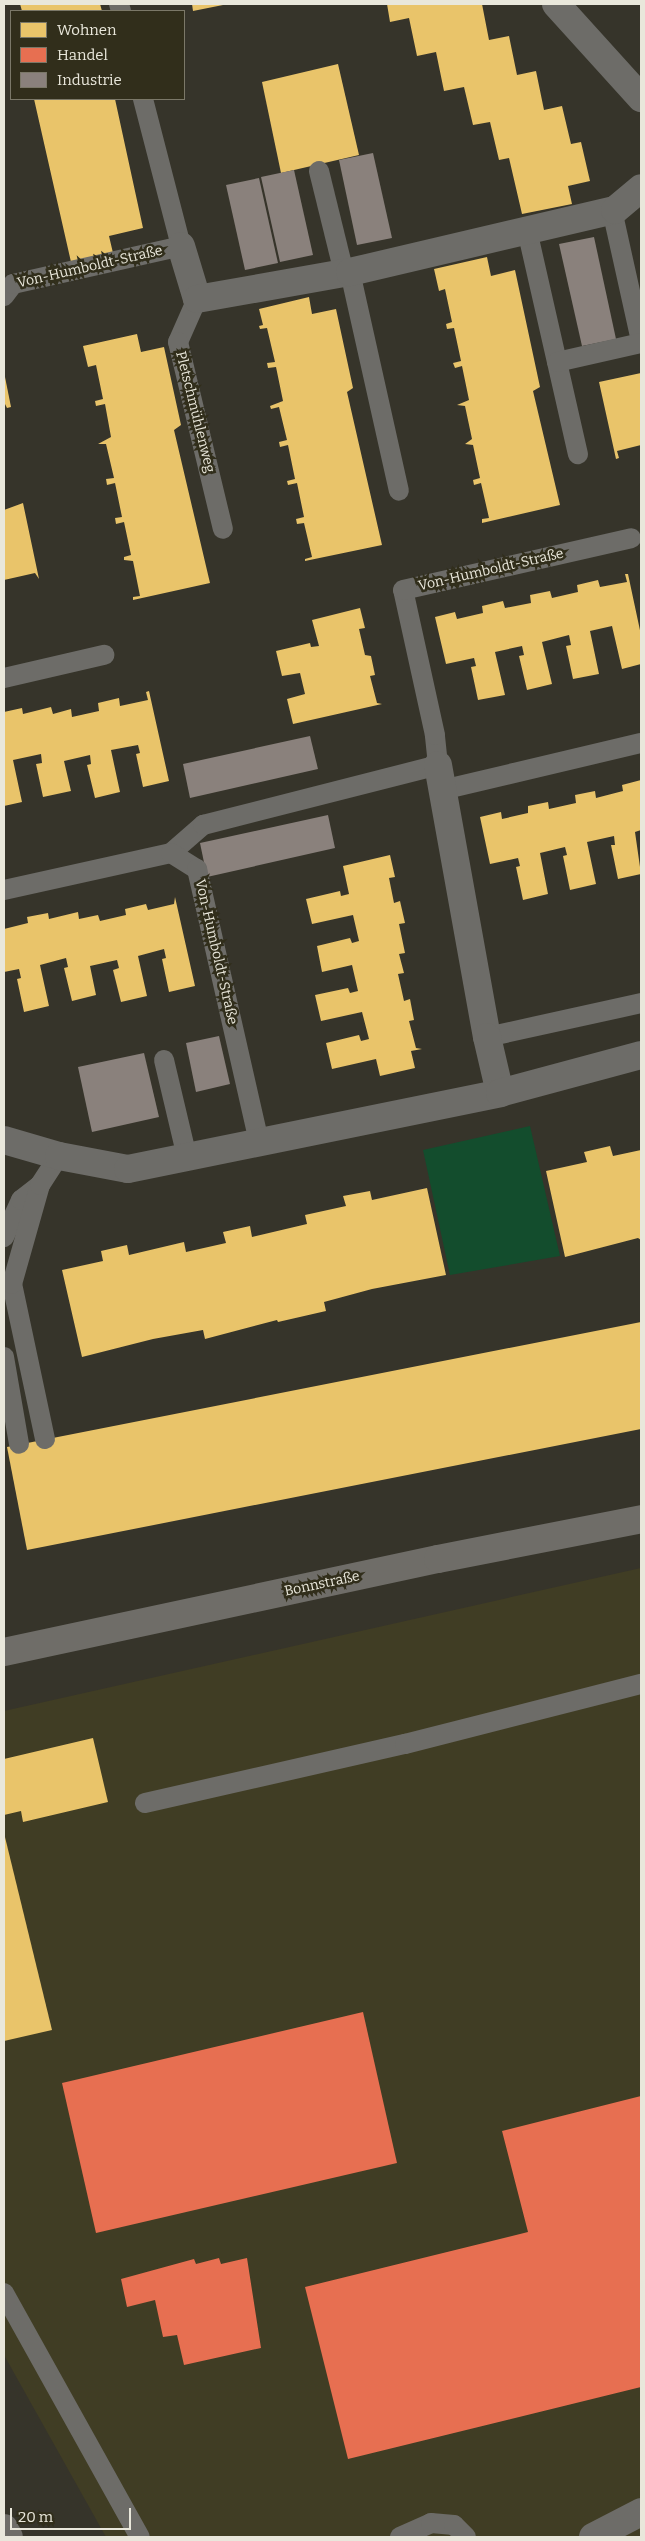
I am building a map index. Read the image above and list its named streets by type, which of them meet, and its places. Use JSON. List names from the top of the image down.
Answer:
{
  "streets": {
    "main road": ["Bonnstraße"],
    "street": ["Von-Humboldt-Straße"],
    "lane": ["Pletschmühlenweg"]
  },
  "legend": ["Wohnen", "Handel", "Industrie"],
  "scale_bar": "20 m"
}
